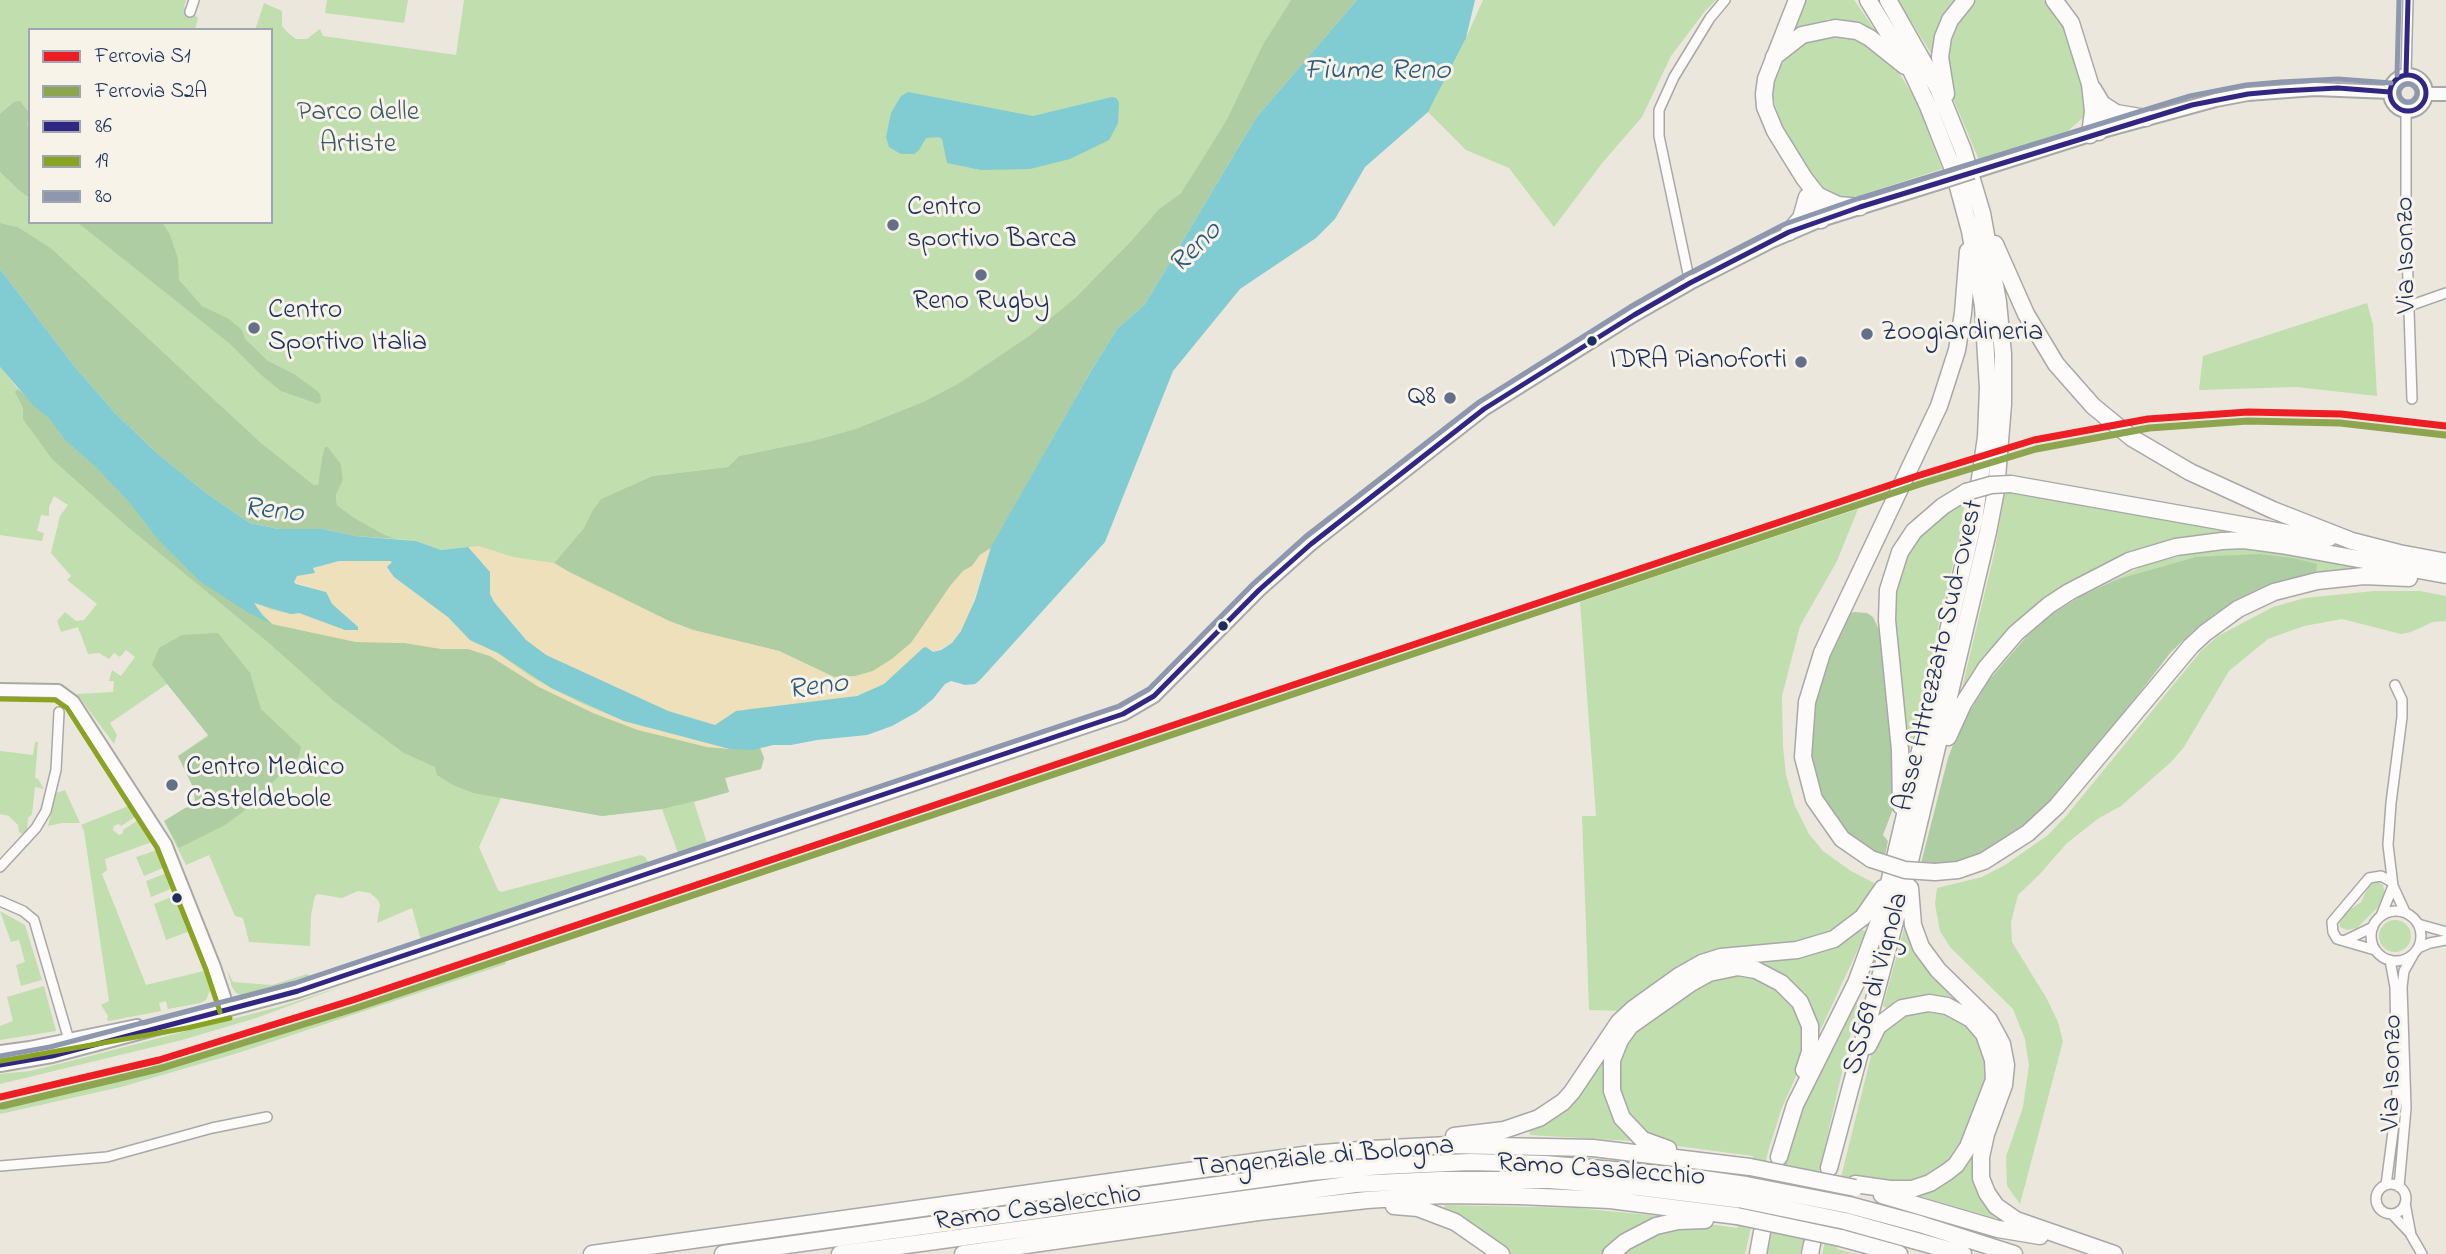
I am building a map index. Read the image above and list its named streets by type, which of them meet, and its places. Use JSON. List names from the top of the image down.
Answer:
{
  "streets": {
    "highway": [
      "Asse Attrezzato Sud-Ovest",
      "SS569 di Vignola",
      "Tangenziale di Bologna",
      "Ramo Casalecchio"
    ],
    "street": ["Via Isonzo"]
  },
  "crossings": [
    ["Asse Attrezzato Sud-Ovest", "SS569 di Vignola"],
    ["SS569 di Vignola", "Tangenziale di Bologna"]
  ],
  "water": ["Fiume Reno", "Reno"],
  "parks": ["Parco delle Artiste"],
  "places": [
    "Centro sportivo Barca",
    "Reno Rugby",
    "Centro Sportivo Italia",
    "Zoogiardineria",
    "IDRA Pianoforti",
    "Q8",
    "Centro Medico Casteldebole"
  ],
  "lines": [
    "transit line 86",
    "transit line 80",
    "rail line S1",
    "rail line S2A",
    "transit line 19"
  ],
  "legend": [
    "Ferrovia S1",
    "Ferrovia S2A",
    "86",
    "19",
    "80"
  ]
}
